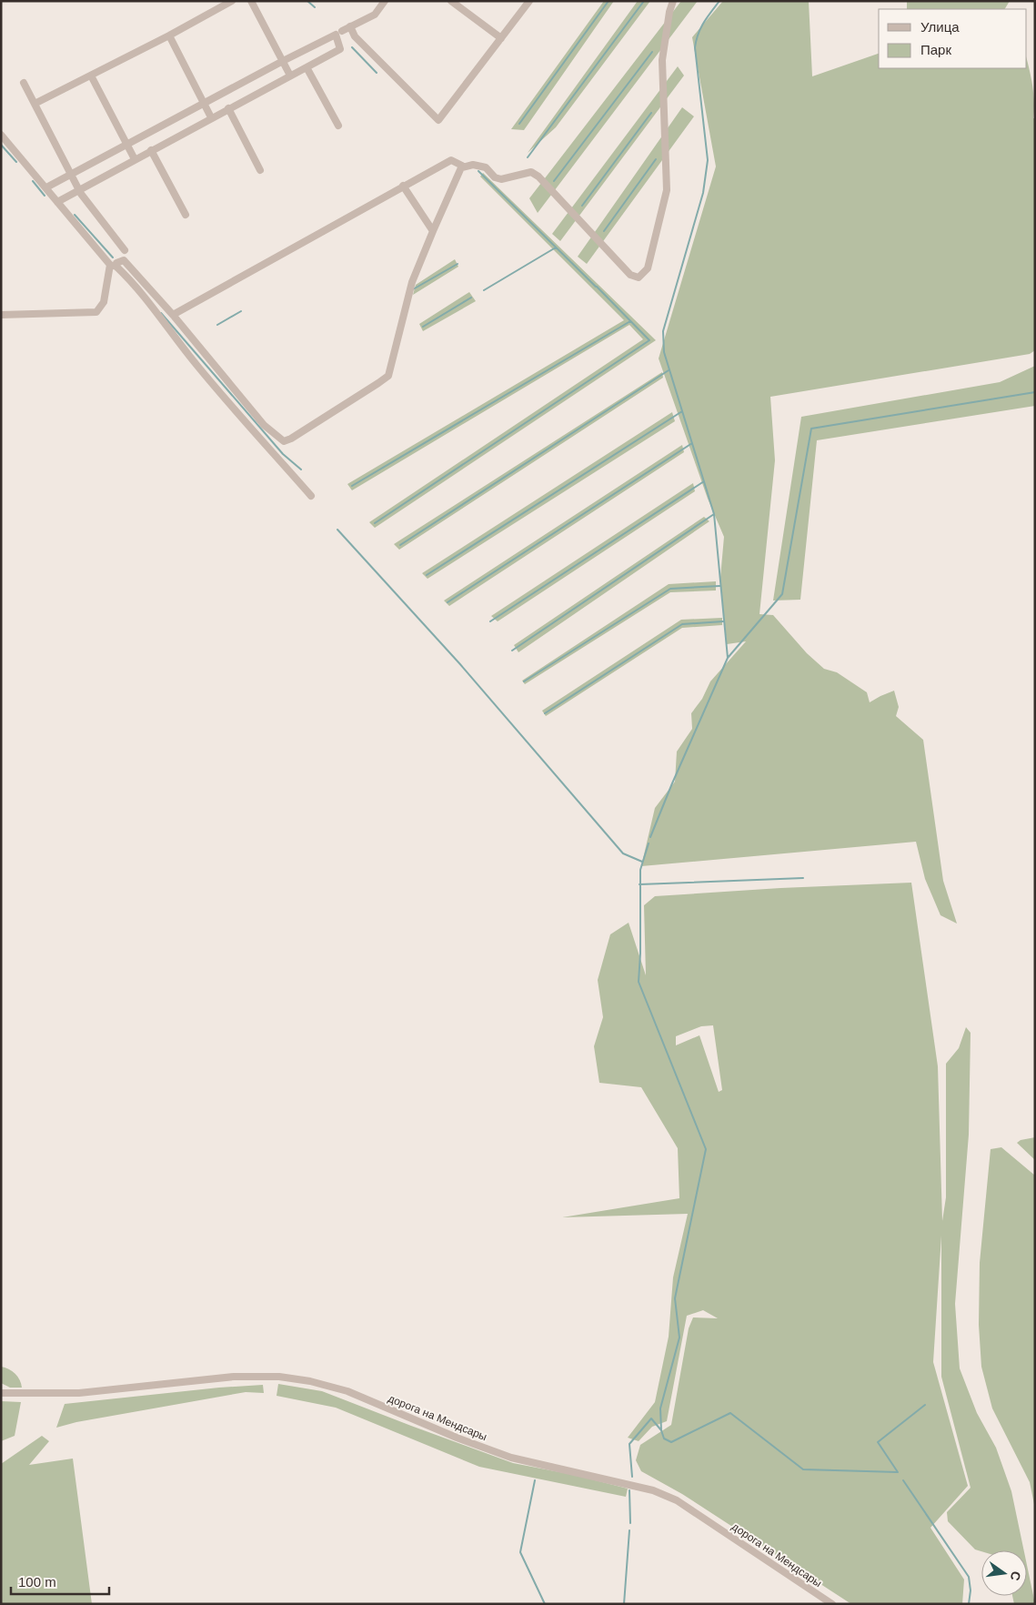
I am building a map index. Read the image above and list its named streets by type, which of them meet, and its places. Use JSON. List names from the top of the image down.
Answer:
{
  "streets": {
    "street": ["дорога на Мендсары"]
  },
  "legend": ["Улица", "Парк"],
  "scale_bar": "100 m",
  "north": "right"
}
